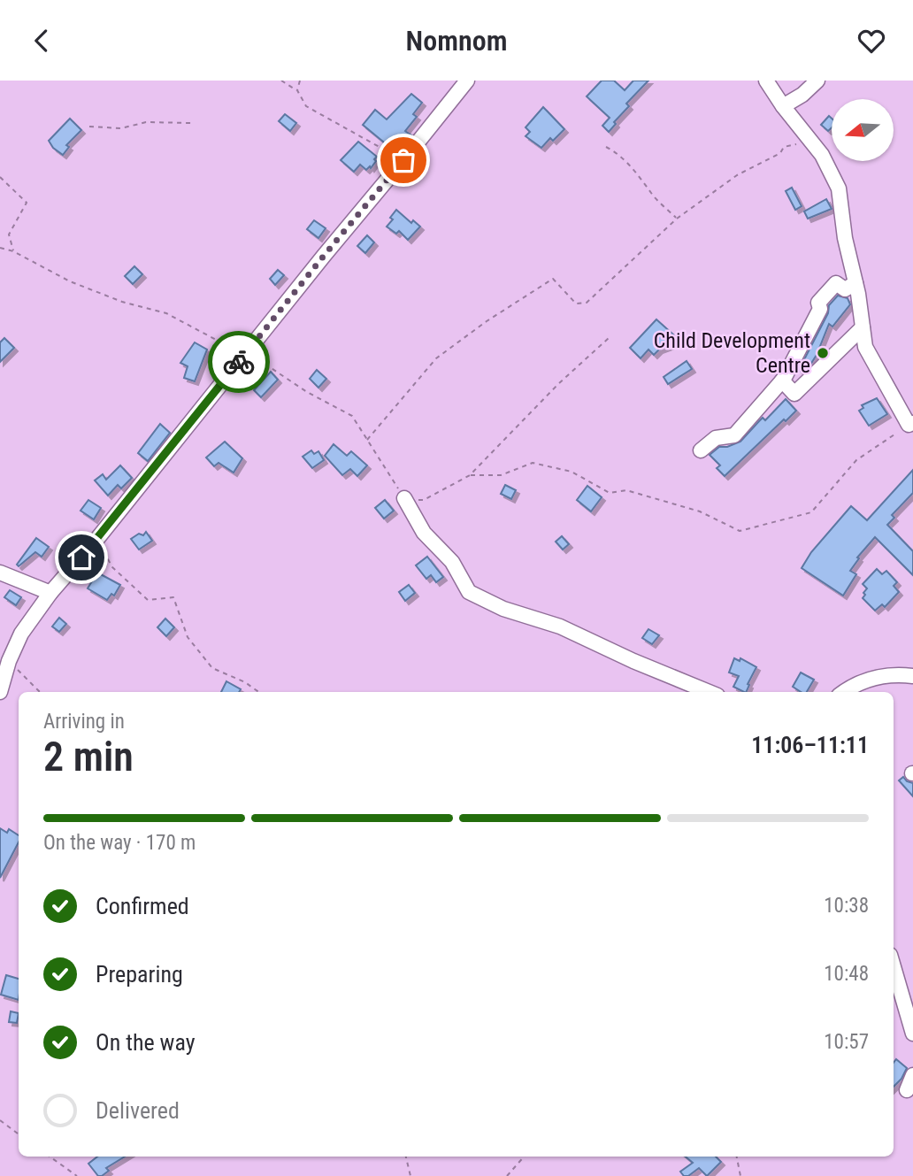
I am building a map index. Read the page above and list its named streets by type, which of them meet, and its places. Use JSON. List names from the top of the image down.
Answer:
{
  "places": ["Child Development Centre"],
  "north": "left",
  "page": {
    "header": "Nomnom",
    "heading": ["2 min", "Arriving in", "11:06–11:11"],
    "bar": "On the way · 170 m",
    "list": [
      ["Confirmed", "10:38"],
      ["Preparing", "10:48"],
      ["On the way", "10:57"],
      "Delivered"
    ]
  }
}
